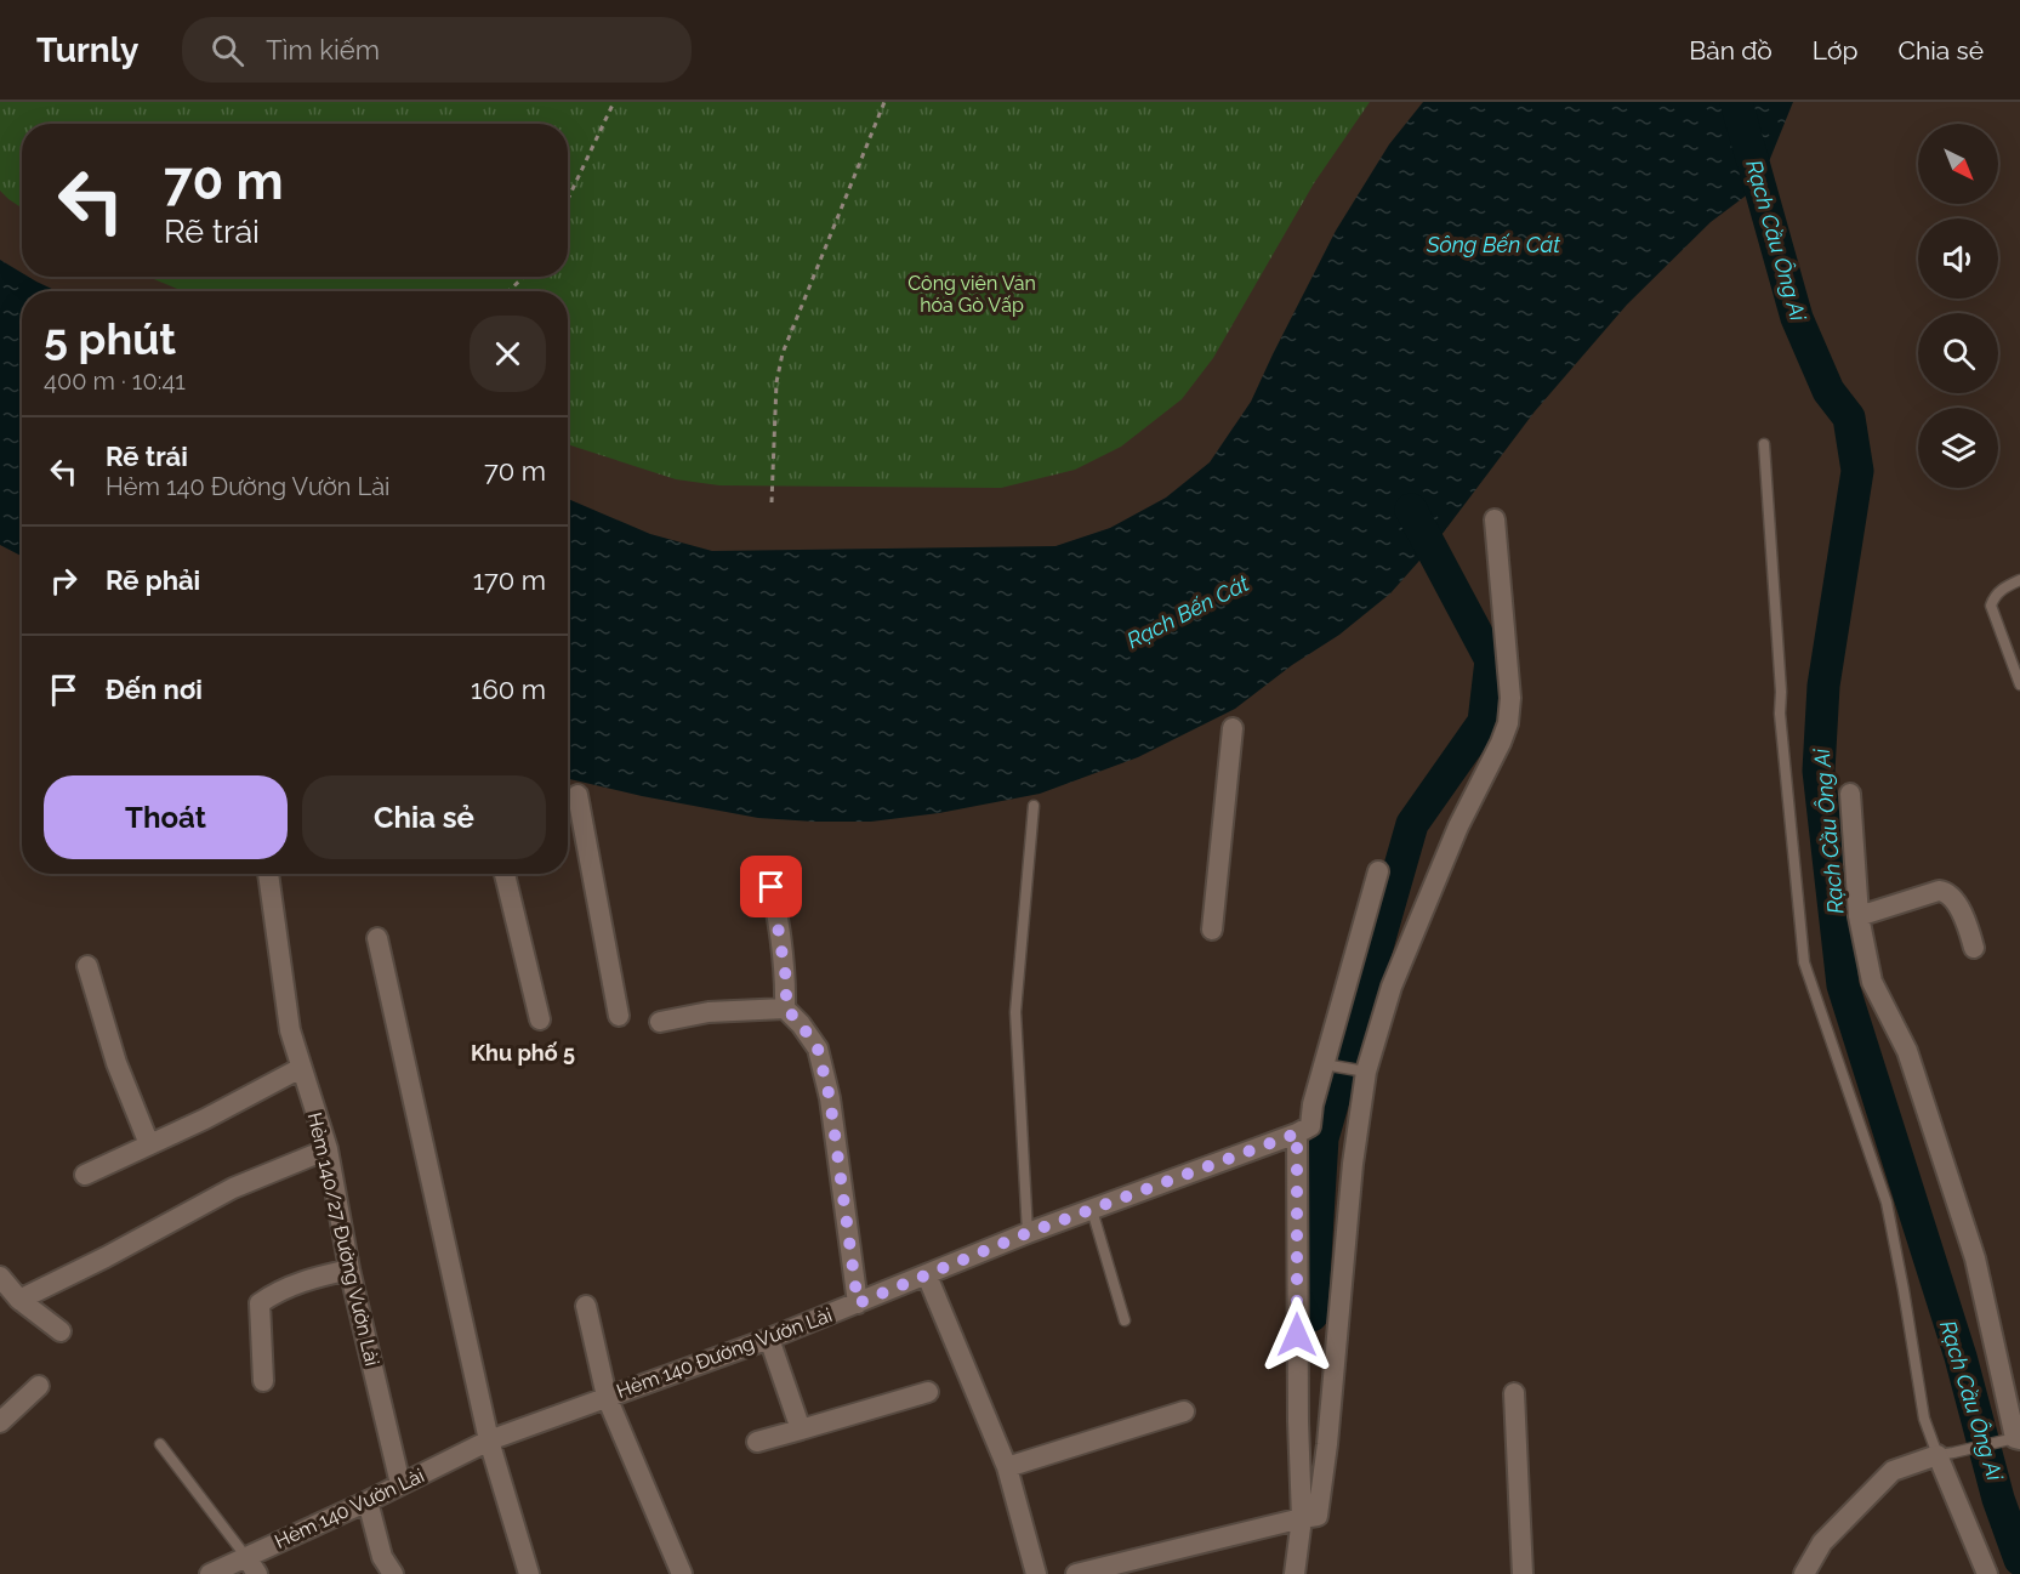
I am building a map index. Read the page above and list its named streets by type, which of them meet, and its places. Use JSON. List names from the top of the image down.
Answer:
{
  "streets": {
    "street": ["Hẻm 140/27 Đường Vườn Lài", "Hẻm 140 Đường Vườn Lài", "Hẻm 140 Vườn Lài"]
  },
  "crossings": [
    ["Hẻm 140/27 Đường Vườn Lài", "Hẻm 140 Vườn Lài"],
    ["Hẻm 140 Đường Vườn Lài", "Hẻm 140 Vườn Lài"]
  ],
  "districts": ["Khu phố 5"],
  "water": ["Rạch Cầu Ông Ai", "Sông Bến Cát", "Rạch Bến Cát"],
  "parks": ["Công viên Văn hóa Gò Vấp"],
  "north": "bottom right",
  "page": {
    "header": "Turnly",
    "search": "Tìm kiếm",
    "nav": ["Bản đồ", "Lớp", "Chia sẻ"],
    "turn": ["70 m", "Rẽ trái"],
    "heading": ["5 phút", "400 m · 10:41"],
    "list": [
      {
        "name": "Rẽ trái",
        "note": "Hẻm 140 Đường Vườn Lài",
        "value": "70 m"
      },
      {
        "name": "Rẽ phải",
        "value": "170 m"
      },
      {
        "name": "Đến nơi",
        "value": "160 m"
      }
    ],
    "buttons": ["Thoát", "Chia sẻ"]
  }
}
